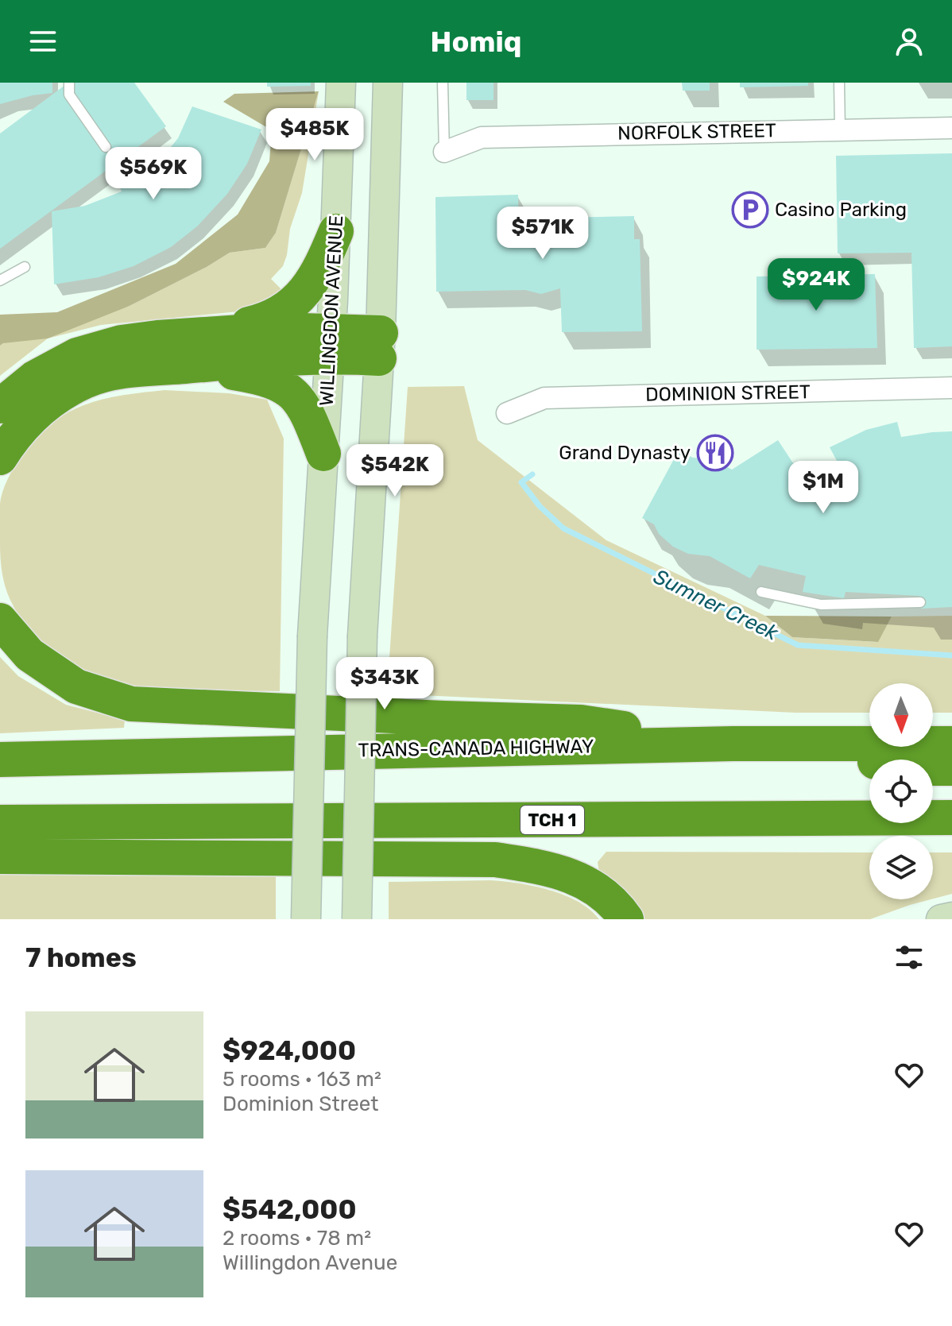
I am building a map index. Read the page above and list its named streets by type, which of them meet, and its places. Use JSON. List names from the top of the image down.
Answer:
{
  "streets": {
    "highway": ["TRANS-CANADA HIGHWAY", "TCH 1"],
    "main road": ["WILLINGDON AVENUE"],
    "street": ["NORFOLK STREET", "DOMINION STREET"]
  },
  "water": ["Sumner Creek"],
  "places": {
    "parking": ["Casino Parking"],
    "restaurant": ["Grand Dynasty"]
  },
  "north": "bottom",
  "page": {
    "header": "Homiq",
    "price": [
      "$485K",
      "$569K",
      "$571K",
      "$924K",
      "$542K",
      "$1M",
      "$343K"
    ],
    "heading": "7 homes",
    "list": [
      {
        "name": "$924,000",
        "note": "5 rooms · 163 m² · Dominion Street"
      },
      {
        "name": "$542,000",
        "note": "2 rooms · 78 m² · Willingdon Avenue"
      }
    ]
  }
}
